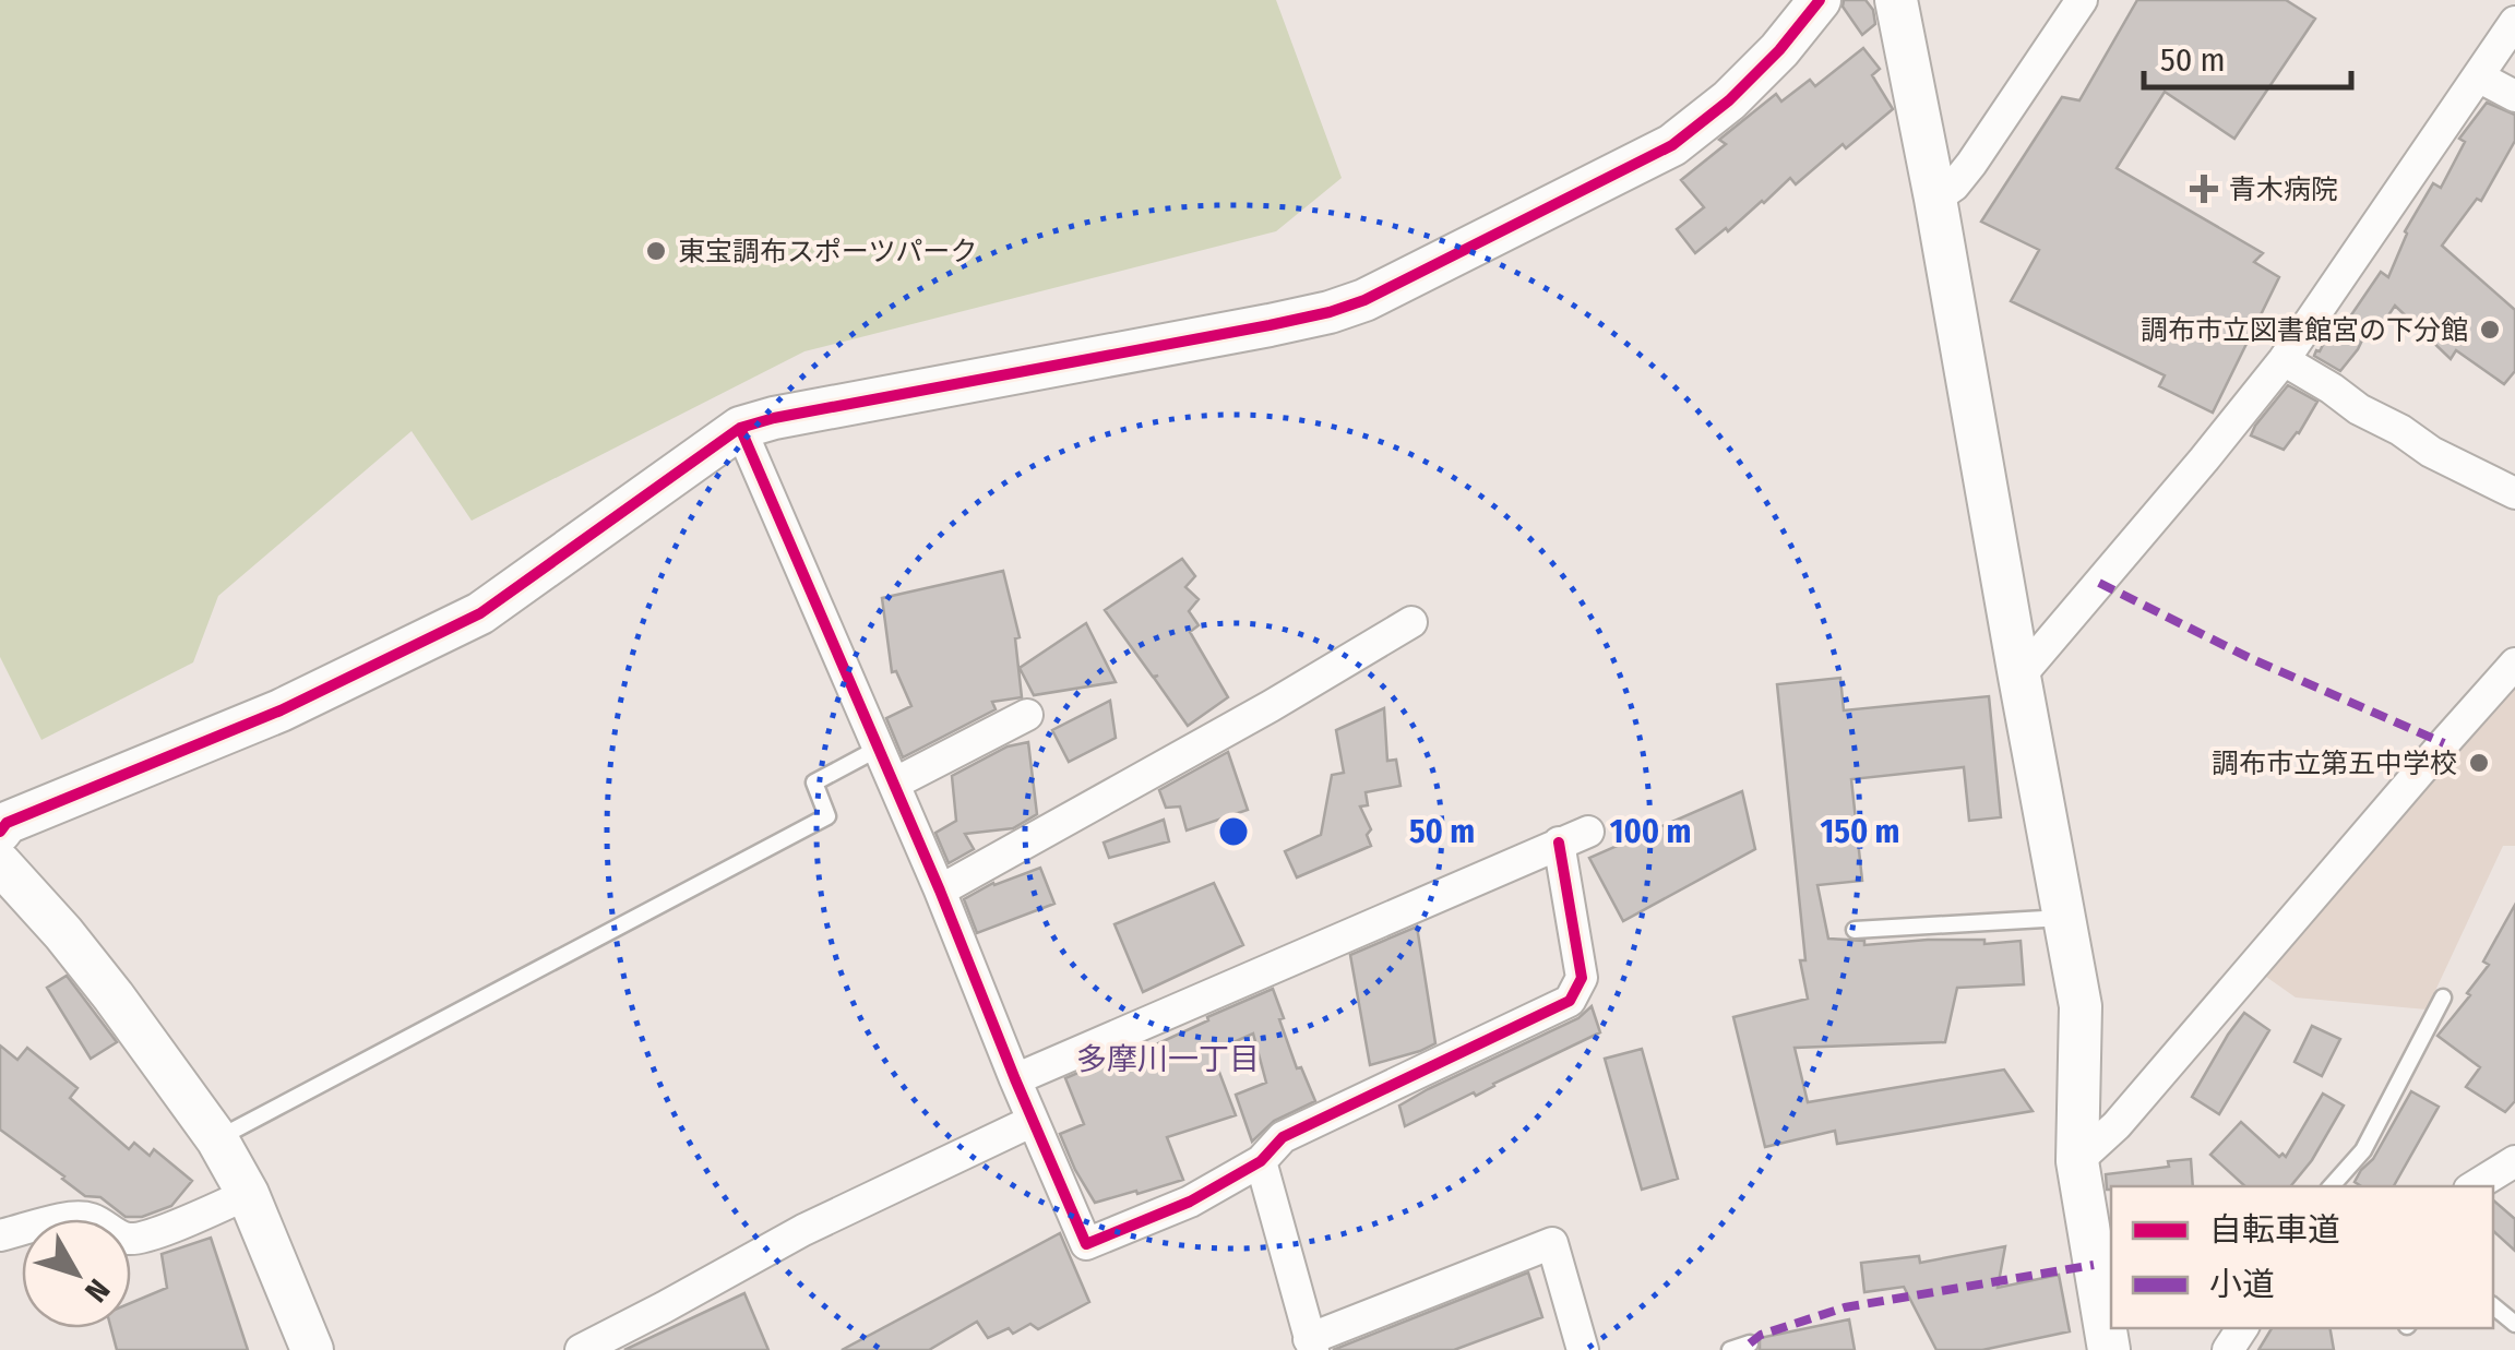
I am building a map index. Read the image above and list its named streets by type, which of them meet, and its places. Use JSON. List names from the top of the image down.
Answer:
{
  "districts": ["多摩川一丁目"],
  "places": {
    "health": ["青木病院"],
    "other": ["東宝調布スポーツパーク", "調布市立図書館宮の下分館", "調布市立第五中学校"]
  },
  "legend": ["自転車道", "小道"],
  "scale_bar": "50 m",
  "north": "bottom right",
  "rings": ["50 m", "100 m", "150 m"]
}
